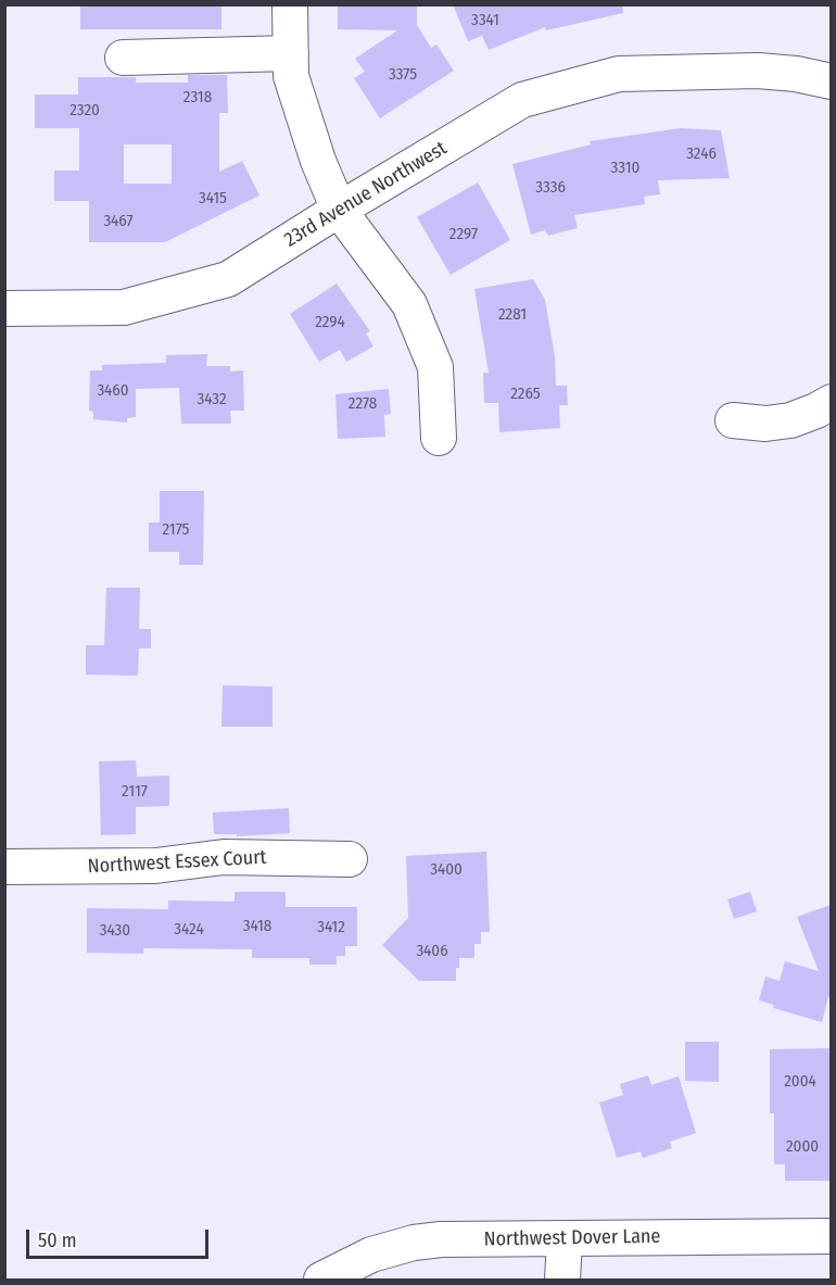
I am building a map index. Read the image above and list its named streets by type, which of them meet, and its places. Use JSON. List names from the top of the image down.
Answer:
{
  "streets": {
    "street": ["23rd Avenue Northwest", "Northwest Essex Court", "Northwest Dover Lane"]
  },
  "house_numbers": [
    "3341",
    "3375",
    "2318",
    "2320",
    "3246",
    "3310",
    "3336",
    "3415",
    "3467",
    "2297",
    "2281",
    "2294",
    "3460",
    "2265",
    "3432",
    "2278",
    "2175",
    "2117",
    "3400",
    "3418",
    "3412",
    "3424",
    "3430",
    "3406",
    "2004",
    "2000"
  ],
  "scale_bar": "50 m"
}
